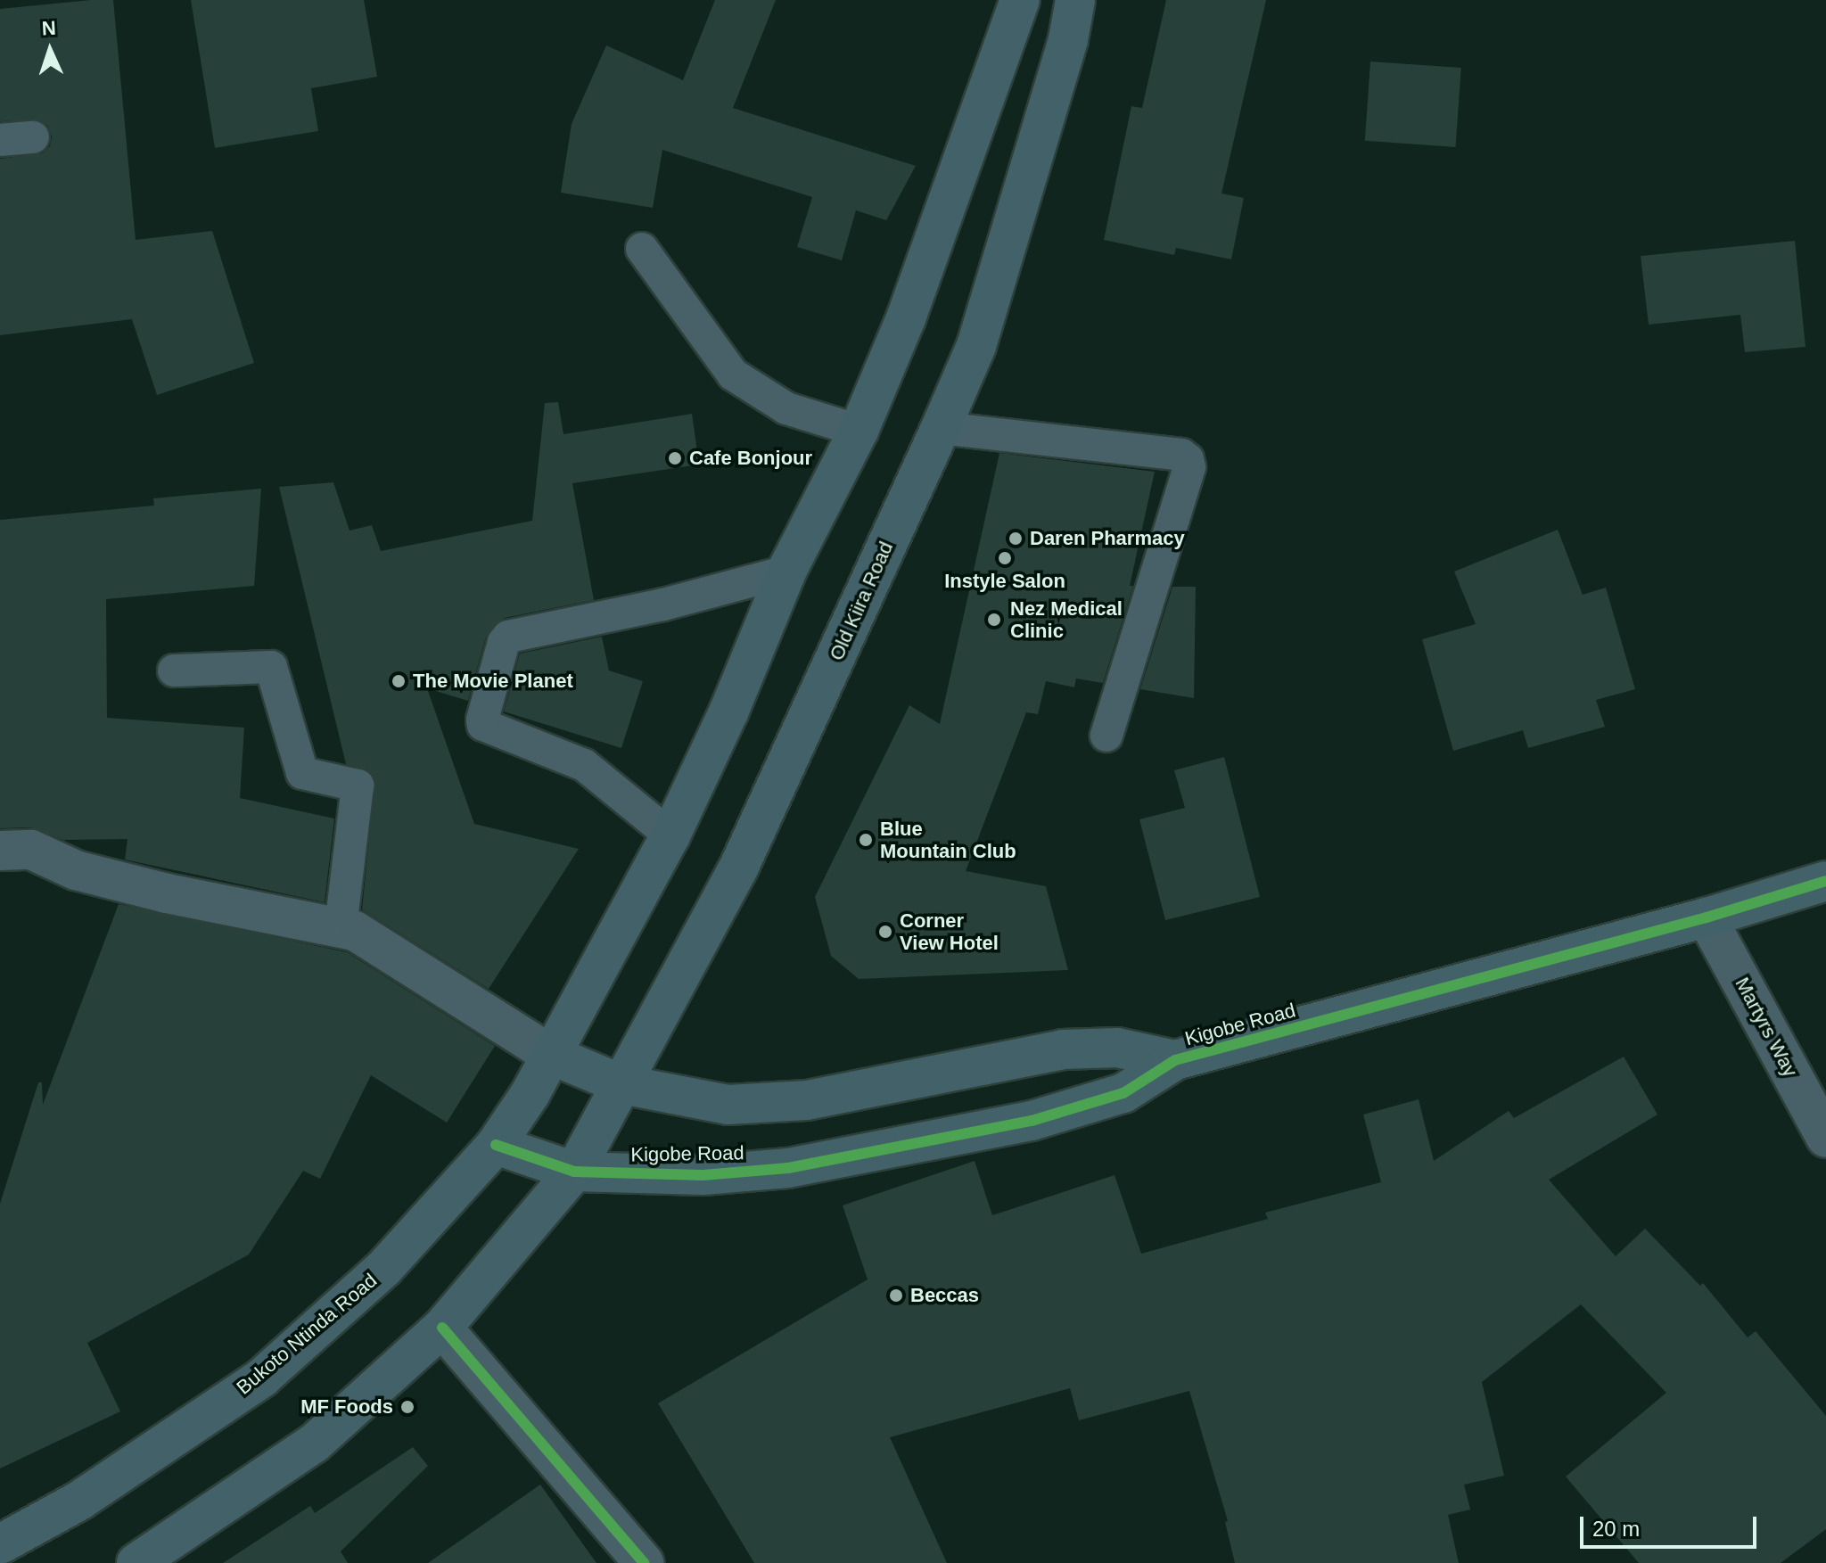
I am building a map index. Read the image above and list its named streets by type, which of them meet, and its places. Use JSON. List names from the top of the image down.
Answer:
{
  "streets": {
    "main road": ["Old Kiira Road", "Kigobe Road", "Bukoto Ntinda Road"],
    "street": ["Martyrs Way"]
  },
  "crossings": [
    ["Old Kiira Road", "Kigobe Road"],
    ["Kigobe Road", "Martyrs Way"],
    ["Kigobe Road", "Bukoto Ntinda Road"]
  ],
  "places": [
    "Cafe Bonjour",
    "Daren Pharmacy",
    "Instyle Salon",
    "Nez Medical Clinic",
    "The Movie Planet",
    "Blue Mountain Club",
    "Corner View Hotel",
    "Beccas",
    "MF Foods"
  ],
  "scale_bar": "20 m",
  "north": "top"
}
